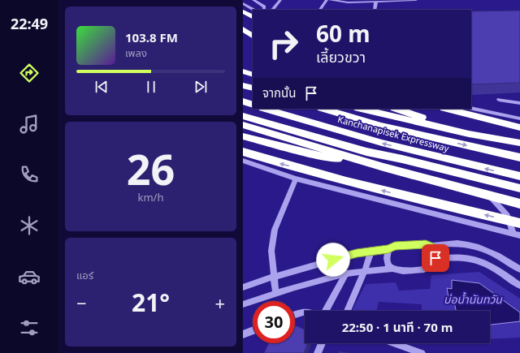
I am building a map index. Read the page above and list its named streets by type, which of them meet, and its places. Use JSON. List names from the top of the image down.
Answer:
{
  "streets": {
    "highway": ["Kanchanapisek Expressway"]
  },
  "water": ["บ่อน้ำนันทวัน"],
  "page": {
    "tabs": "22:49",
    "turn": ["60 m", "เลี้ยวขวา"],
    "song": ["103.8 FM", "เพลง"],
    "then": "จากนั้น",
    "tile": [
      ["26", "km/h"],
      "แอร์"
    ],
    "heat": ["−", "21°", "+"],
    "limit": "30",
    "trip": "22:50 · 1 นาที · 70 m"
  }
}
